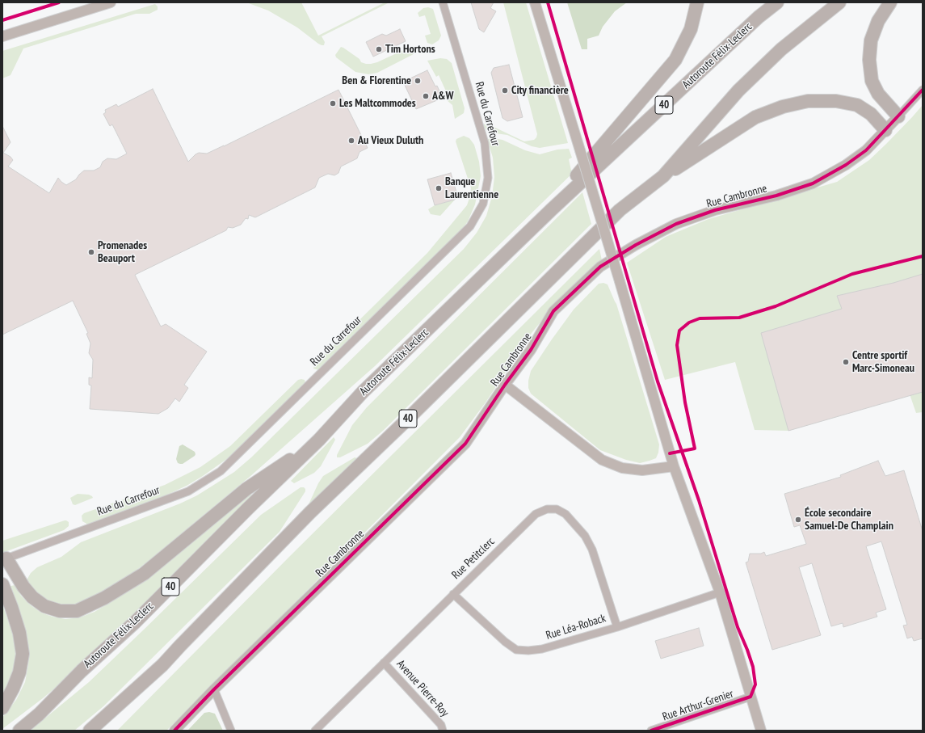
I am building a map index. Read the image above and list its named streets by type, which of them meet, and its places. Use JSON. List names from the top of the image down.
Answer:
{
  "streets": {
    "highway": ["Autoroute Félix-Leclerc", "40"],
    "street": [
      "Rue du Carrefour",
      "Rue Cambronne",
      "Rue Petitclerc",
      "Rue Léa-Roback",
      "Avenue Pierre-Roy",
      "Rue Arthur-Grenier"
    ]
  },
  "crossings": [
    ["Rue Petitclerc", "Rue Léa-Roback"],
    ["Rue Petitclerc", "Avenue Pierre-Roy"]
  ],
  "places": [
    "Tim Hortons",
    "Ben & Florentine",
    "City financière",
    "A&W",
    "Les Maltcommodes",
    "Au Vieux Duluth",
    "Banque Laurentienne",
    "Promenades Beauport",
    "Centre sportif Marc-Simoneau",
    "École secondaire Samuel-De Champlain"
  ]
}
